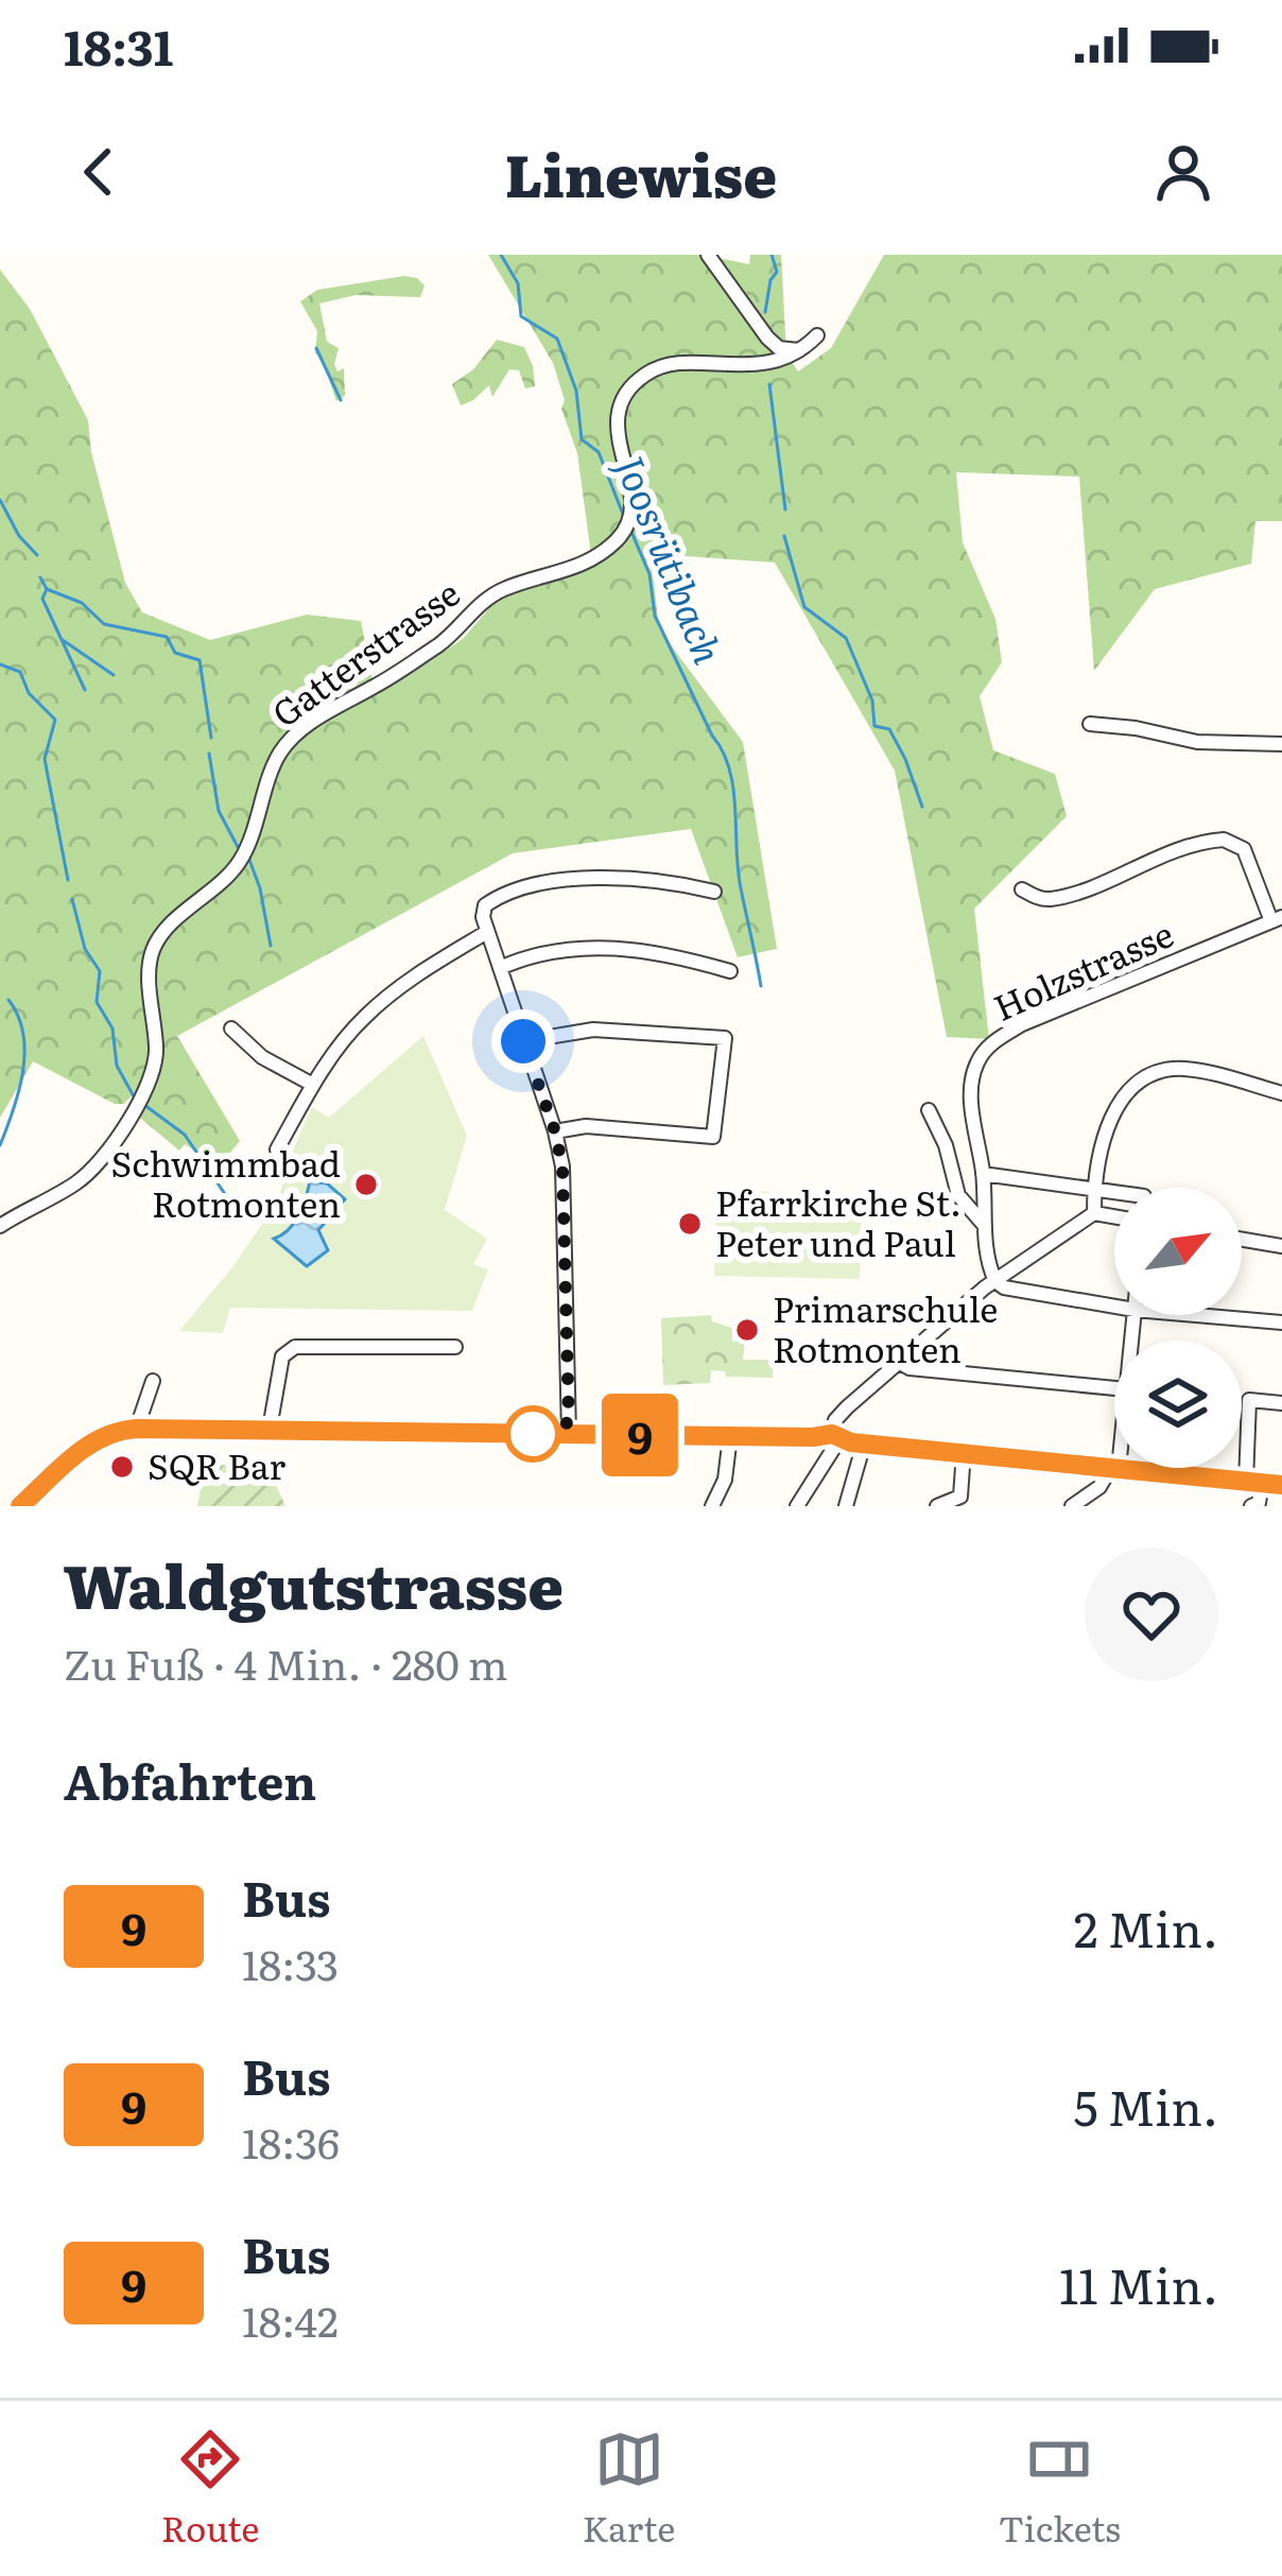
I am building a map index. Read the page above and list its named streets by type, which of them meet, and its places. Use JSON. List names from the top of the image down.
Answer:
{
  "streets": {
    "street": ["Gatterstrasse", "Holzstrasse"]
  },
  "water": ["Joosrütibach"],
  "places": [
    "Schwimmbad Rotmonten",
    "Pfarrkirche St. Peter und Paul",
    "Primarschule Rotmonten",
    "SQR Bar"
  ],
  "lines": ["bus line 9"],
  "north": "top right",
  "page": {
    "status": "18:31",
    "header": "Linewise",
    "on_map": "9",
    "heading": [
      ["Waldgutstrasse", "Zu Fuß · 4 Min. · 280 m"],
      "Abfahrten"
    ],
    "list": [
      {
        "mark": "9",
        "name": "Bus",
        "note": "18:33",
        "value": "2 Min."
      },
      {
        "mark": "9",
        "name": "Bus",
        "note": "18:36",
        "value": "5 Min."
      },
      {
        "mark": "9",
        "name": "Bus",
        "note": "18:42",
        "value": "11 Min."
      }
    ],
    "tabs": ["Route", "Karte", "Tickets"]
  }
}
